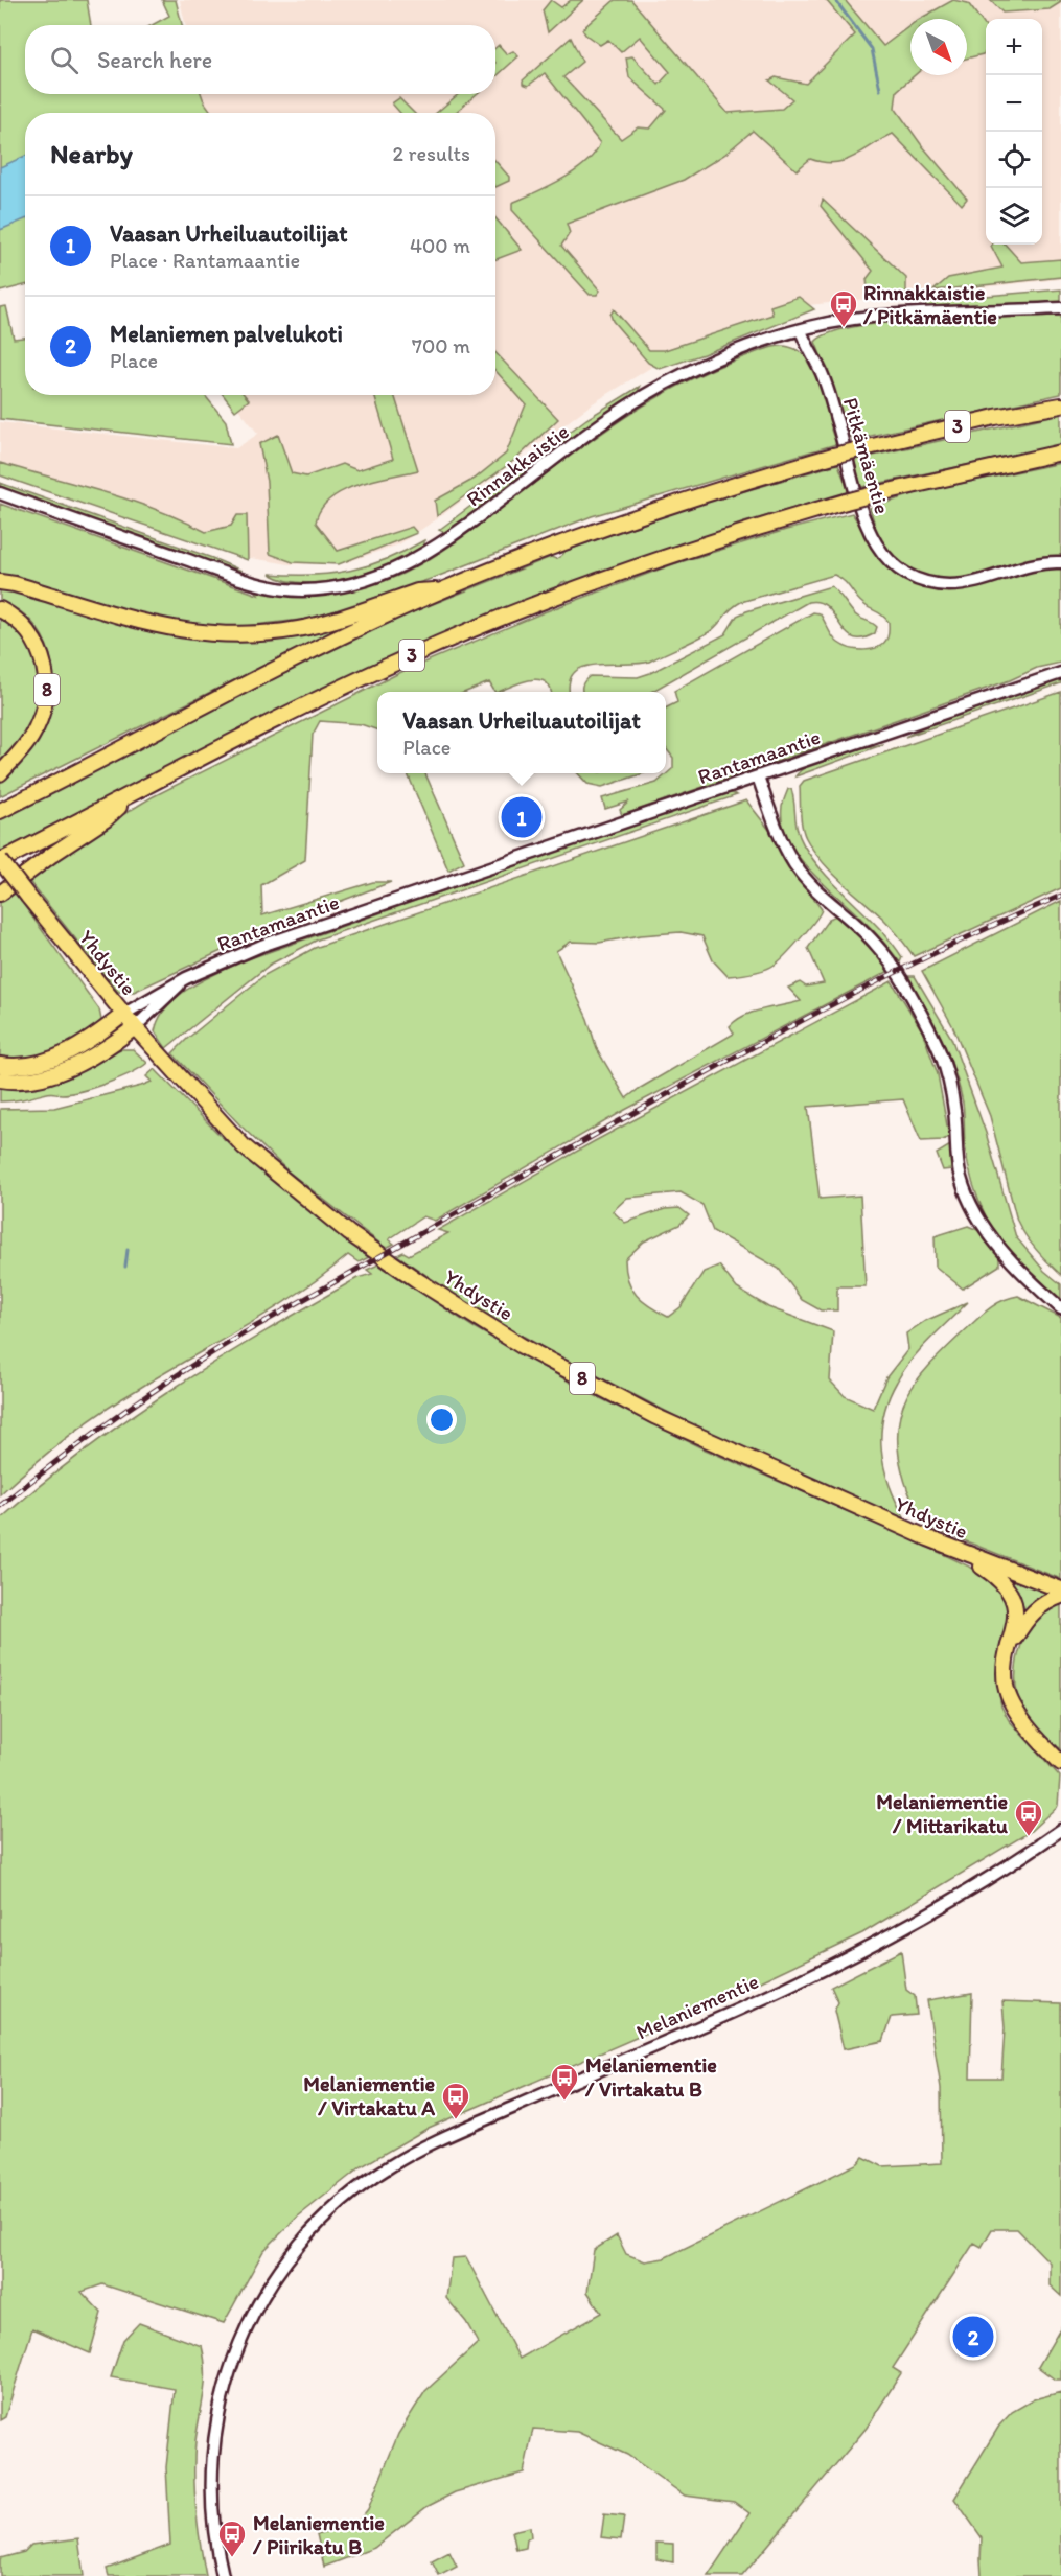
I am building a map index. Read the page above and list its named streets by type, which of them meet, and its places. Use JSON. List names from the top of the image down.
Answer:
{
  "streets": {
    "highway": ["3", "8", "Yhdystie"],
    "main road": [
      "Pitkämäentie",
      "Rinnakkaistie",
      "Rantamaantie",
      "Melaniementie"
    ]
  },
  "crossings": [
    ["3", "Yhdystie"],
    ["Pitkämäentie", "Rinnakkaistie"],
    ["Rantamaantie", "Yhdystie"]
  ],
  "places": {
    "bus stop": [
      "Rinnakkaistie / Pitkämäentie",
      "Melaniementie / Mittarikatu",
      "Melaniementie / Virtakatu B",
      "Melaniementie / Virtakatu A",
      "Melaniementie / Piirikatu B"
    ]
  },
  "north": "bottom right",
  "page": {
    "map_buttons": ["+", "−"],
    "search": "Search here",
    "heading": ["Nearby", "2 results"],
    "list": [
      {
        "mark": "1",
        "name": "Vaasan Urheiluautoilijat",
        "note": "Place · Rantamaantie",
        "value": "400 m"
      },
      {
        "mark": "2",
        "name": "Melaniemen palvelukoti",
        "note": "Place",
        "value": "700 m"
      }
    ],
    "popup": ["Vaasan Urheiluautoilijat", "Place"],
    "pins": ["1", "2"]
  }
}
